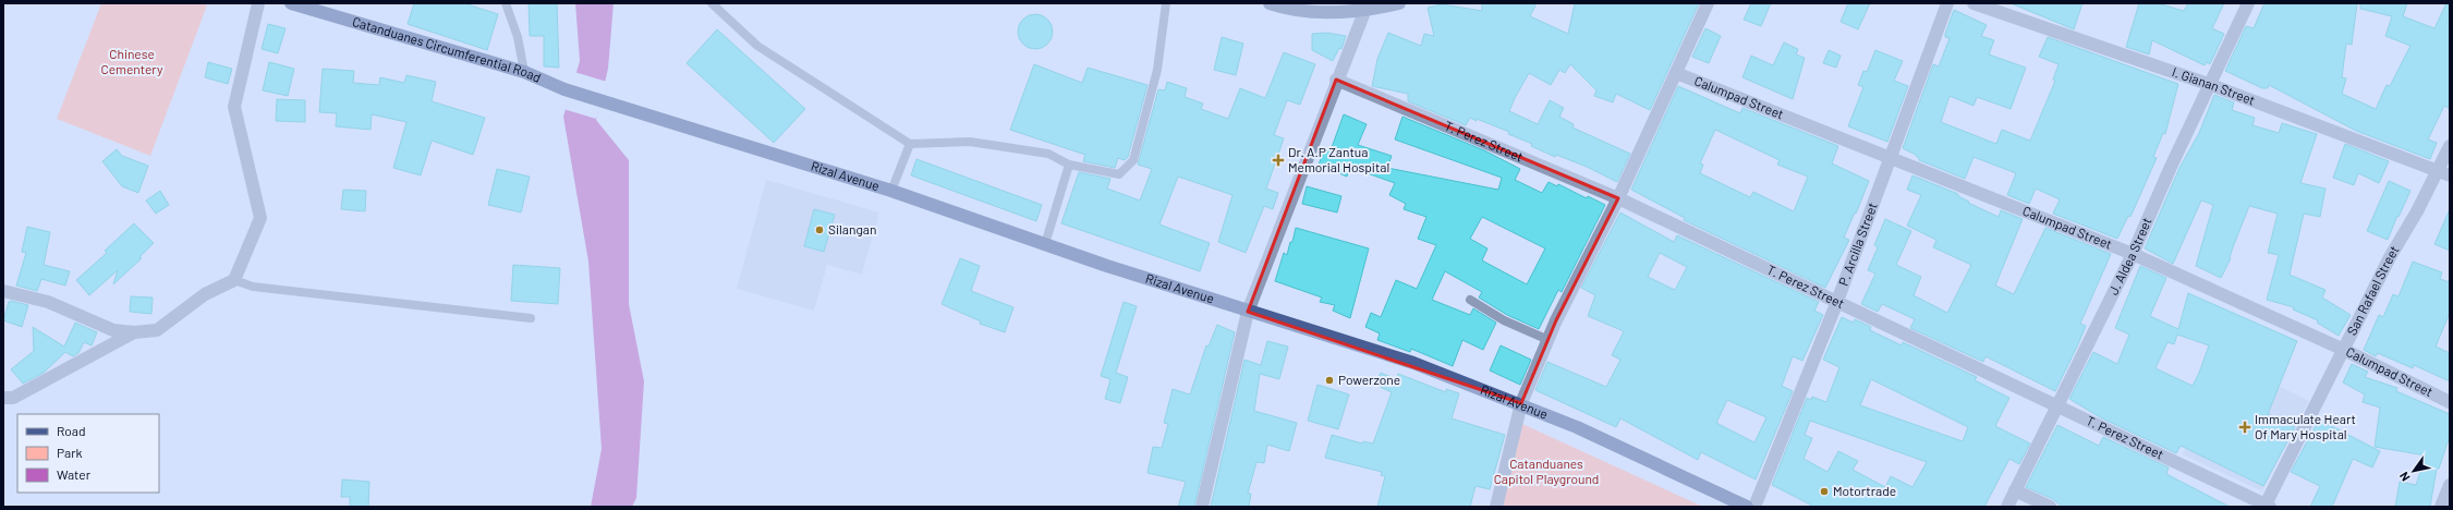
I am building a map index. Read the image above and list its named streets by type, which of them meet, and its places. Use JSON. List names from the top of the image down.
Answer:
{
  "streets": {
    "main road": ["Catanduanes Circumferential Road", "Rizal Avenue"],
    "street": [
      "I. Gianan Street",
      "Calumpad Street",
      "T. Perez Street",
      "P. Arcilla Street",
      "J. Aldea Street",
      "San Rafael Street"
    ]
  },
  "crossings": [
    ["Catanduanes Circumferential Road", "Rizal Avenue"],
    ["I. Gianan Street", "J. Aldea Street"],
    ["I. Gianan Street", "San Rafael Street"],
    ["Calumpad Street", "P. Arcilla Street"],
    ["Calumpad Street", "J. Aldea Street"],
    ["Calumpad Street", "San Rafael Street"],
    ["T. Perez Street", "P. Arcilla Street"],
    ["T. Perez Street", "J. Aldea Street"],
    ["T. Perez Street", "San Rafael Street"]
  ],
  "parks": ["Chinese Cementery", "Catanduanes Capitol Playground"],
  "places": {
    "health": ["Dr. A.P Zantua Memorial Hospital", "Immaculate Heart Of Mary Hospital"],
    "other": ["Silangan", "Powerzone", "Motortrade"]
  },
  "legend": ["Road", "Park", "Water"],
  "north": "bottom left"
}
